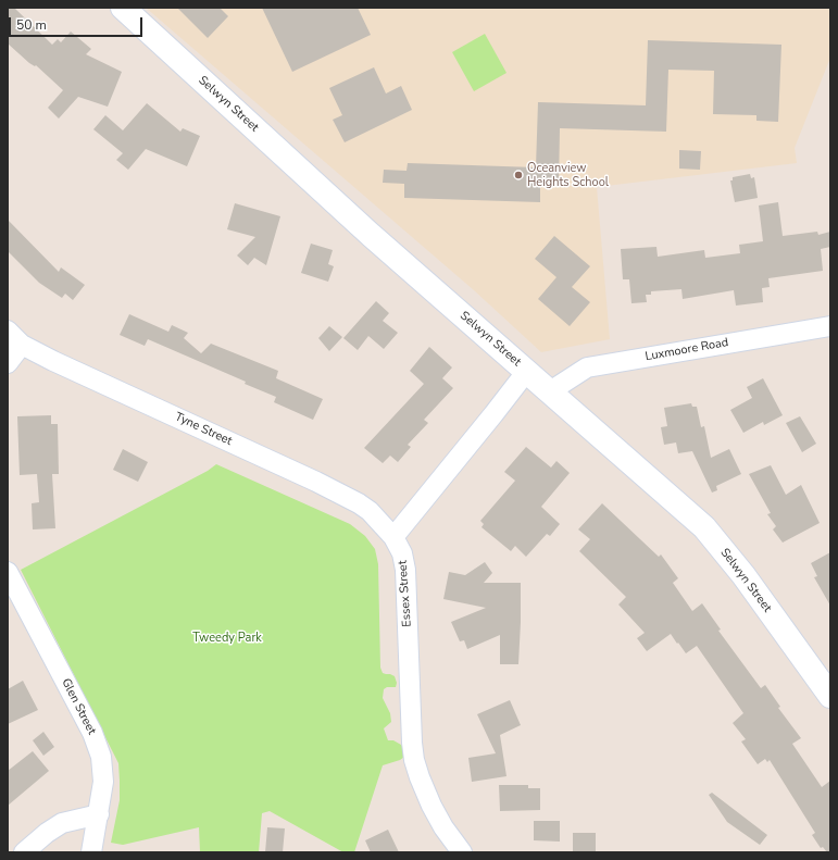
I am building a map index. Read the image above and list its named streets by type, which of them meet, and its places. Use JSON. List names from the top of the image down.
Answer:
{
  "streets": {
    "street": [
      "Selwyn Street",
      "Luxmoore Road",
      "Tyne Street",
      "Essex Street",
      "Glen Street"
    ]
  },
  "crossings": [
    ["Selwyn Street", "Luxmoore Road"],
    ["Tyne Street", "Essex Street"]
  ],
  "parks": ["Tweedy Park"],
  "places": ["Oceanview Heights School"],
  "scale_bar": "50 m"
}
